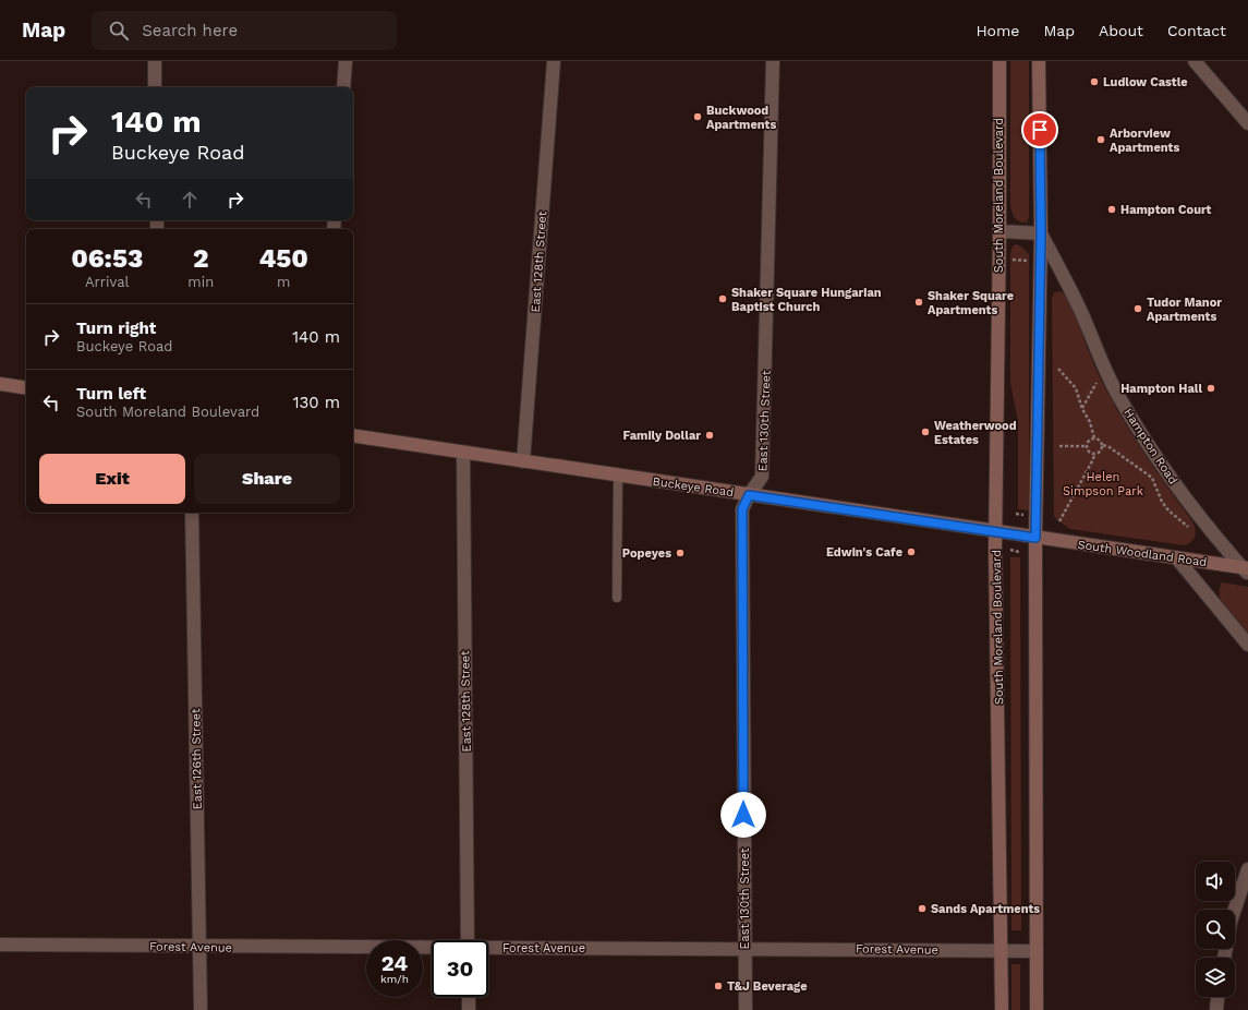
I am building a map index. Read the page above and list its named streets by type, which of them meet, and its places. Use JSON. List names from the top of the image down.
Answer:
{
  "streets": {
    "street": [
      "South Moreland Boulevard",
      "East 128th Street",
      "East 130th Street",
      "Hampton Road",
      "Buckeye Road",
      "South Woodland Road",
      "East 126th Street",
      "Forest Avenue"
    ]
  },
  "crossings": [
    ["South Moreland Boulevard", "Buckeye Road"],
    ["South Moreland Boulevard", "Forest Avenue"],
    ["East 128th Street", "Buckeye Road"],
    ["East 130th Street", "Buckeye Road"],
    ["East 130th Street", "Forest Avenue"],
    ["Hampton Road", "South Woodland Road"],
    ["Buckeye Road", "South Woodland Road"],
    ["East 126th Street", "Forest Avenue"]
  ],
  "parks": ["Helen Simpson Park"],
  "places": [
    "Ludlow Castle",
    "Buckwood Apartments",
    "Arborview Apartments",
    "Hampton Court",
    "Shaker Square Hungarian Baptist Church",
    "Shaker Square Apartments",
    "Tudor Manor Apartments",
    "Hampton Hall",
    "Weatherwood Estates",
    "Family Dollar",
    "Edwin's Cafe",
    "Popeyes",
    "Sands Apartments",
    "T&J Beverage"
  ],
  "page": {
    "header": "Map",
    "search": "Search here",
    "nav": [
      "Home",
      "Map",
      "About",
      "Contact"
    ],
    "turn": ["140 m", "Buckeye Road"],
    "eta": [
      "06:53",
      "Arrival",
      "2",
      "min",
      "450",
      "m"
    ],
    "list": [
      {
        "name": "Turn right",
        "note": "Buckeye Road",
        "value": "140 m"
      },
      {
        "name": "Turn left",
        "note": "South Moreland Boulevard",
        "value": "130 m"
      }
    ],
    "buttons": ["Exit", "Share"],
    "speed": "24 km/h",
    "limit": "30"
  }
}
